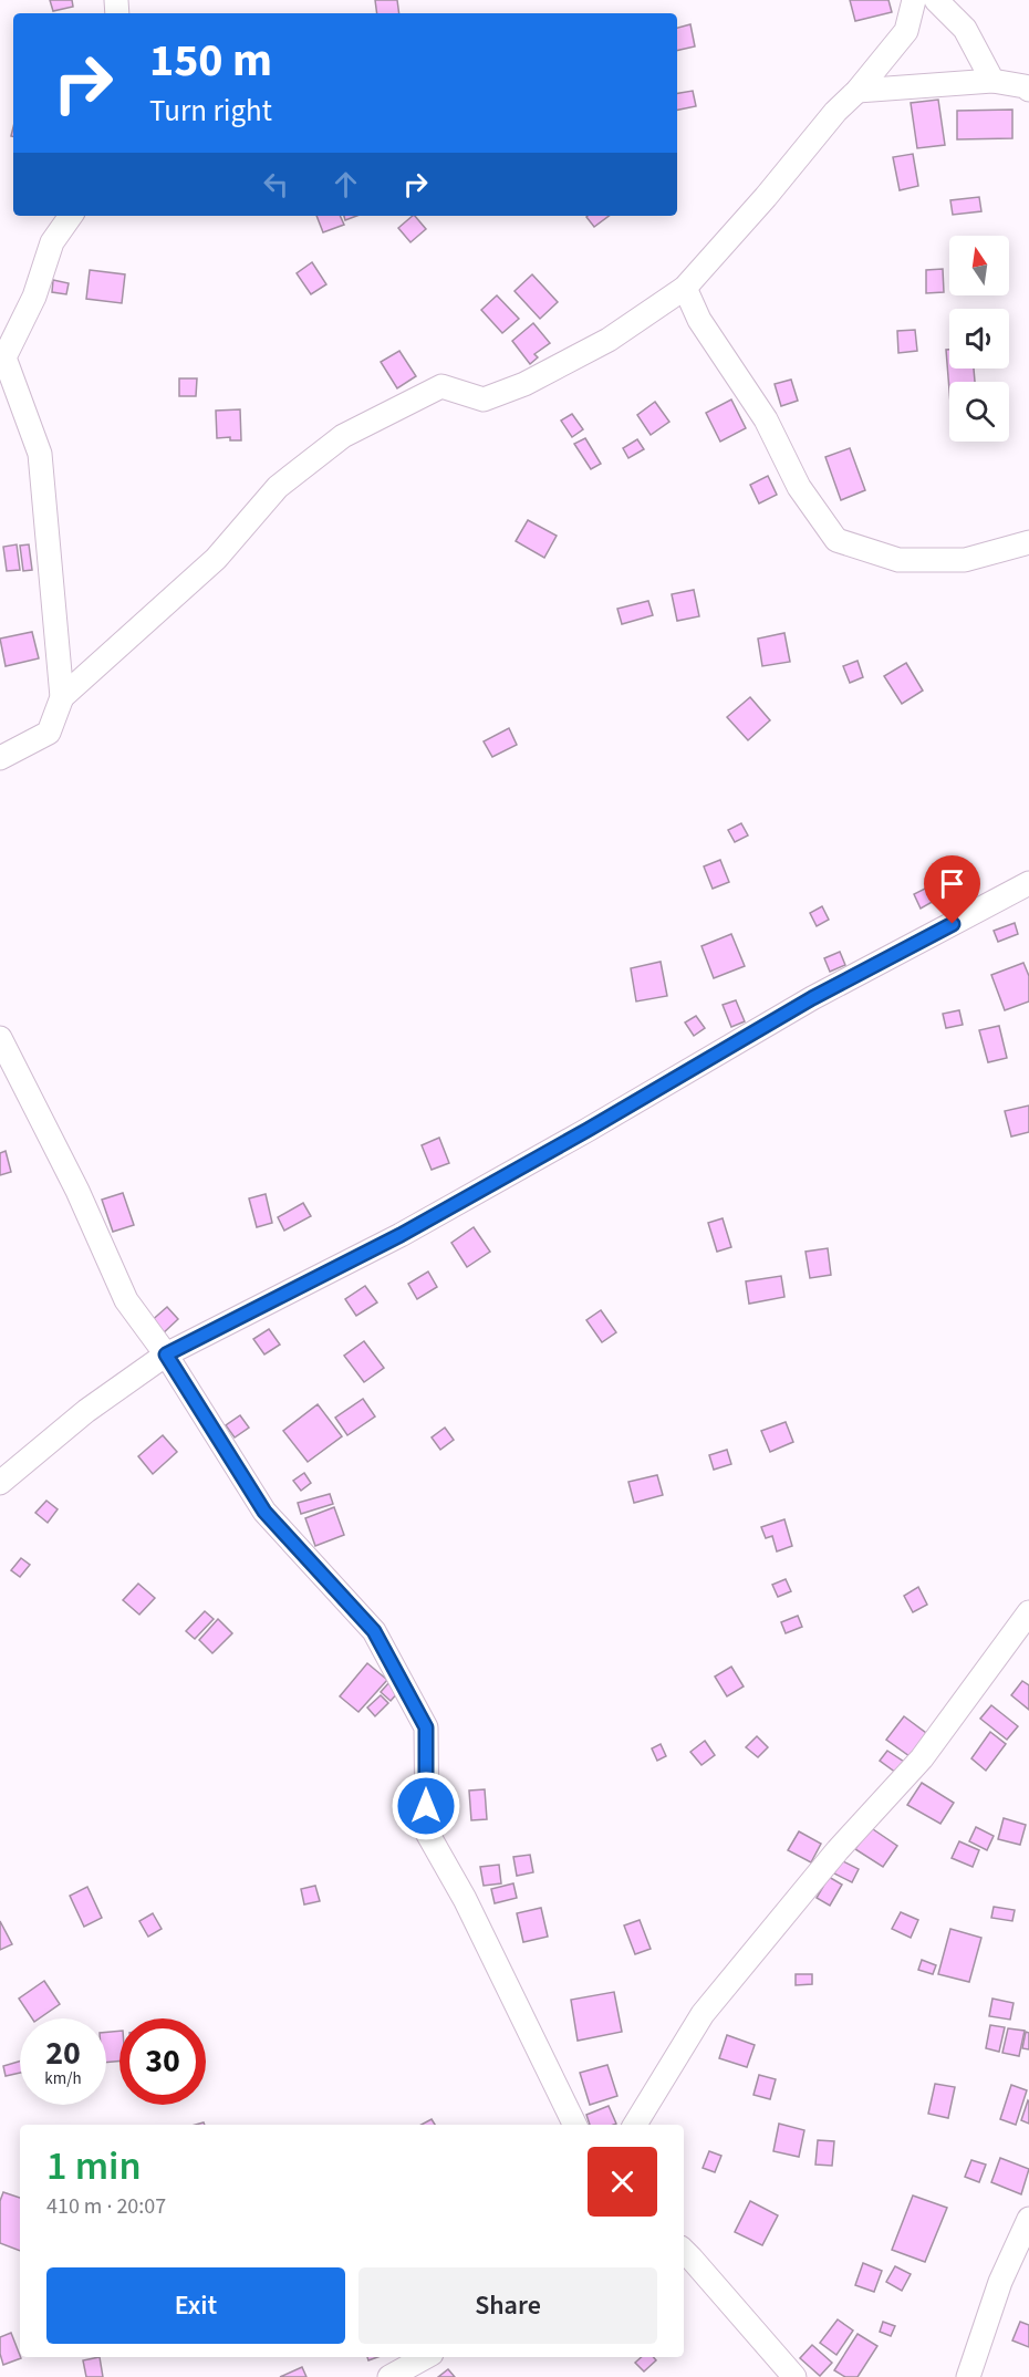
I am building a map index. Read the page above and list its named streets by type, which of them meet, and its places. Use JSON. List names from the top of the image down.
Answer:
{
  "north": "top",
  "page": {
    "turn": ["150 m", "Turn right"],
    "speed": "20 km/h",
    "limit": "30",
    "heading": ["1 min", "410 m · 20:07"],
    "buttons": ["Exit", "Share"]
  }
}
